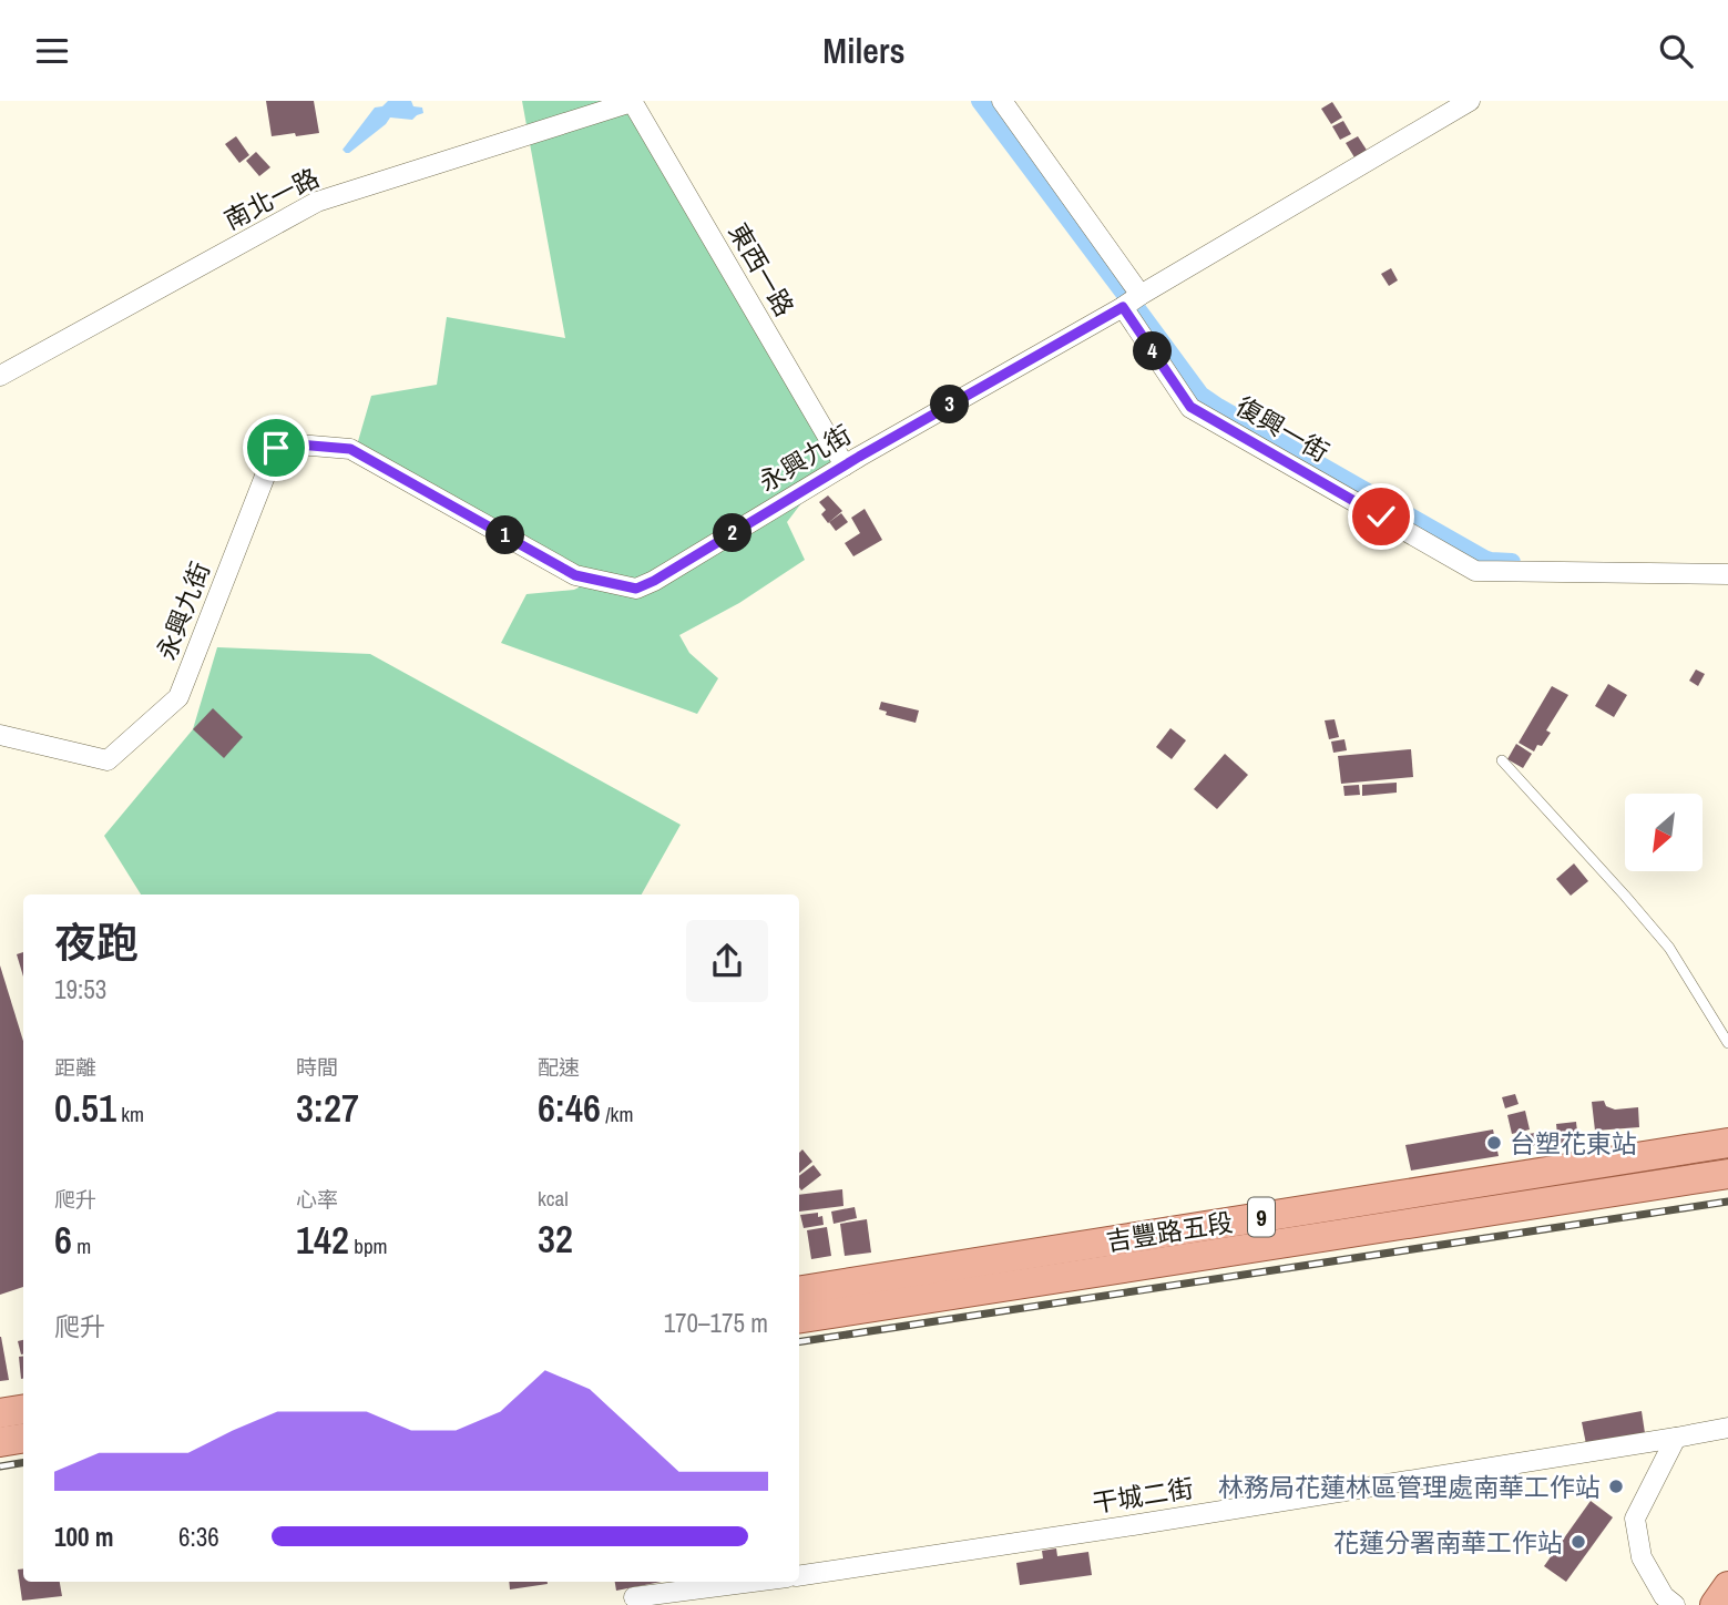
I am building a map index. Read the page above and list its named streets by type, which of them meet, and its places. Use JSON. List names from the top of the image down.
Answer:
{
  "streets": {
    "main road": ["9", "吉豐路五段"],
    "street": [
      "南北一路",
      "東西一路",
      "復興一街",
      "永興九街",
      "干城二街"
    ]
  },
  "crossings": [
    ["南北一路", "東西一路"],
    ["東西一路", "永興九街"],
    ["復興一街", "永興九街"]
  ],
  "places": ["台塑花東站", "林務局花蓮林區管理處南華工作站", "花蓮分署南華工作站"],
  "north": "bottom left",
  "page": {
    "header": "Milers",
    "pins": [
      "4",
      "3",
      "2",
      "1"
    ],
    "heading": ["夜跑", "19:53"],
    "stats": [
      ["距離", "0.51 km"],
      ["時間", "3:27"],
      ["配速", "6:46 /km"],
      ["爬升", "6 m"],
      ["心率", "142 bpm"],
      ["kcal", "32"]
    ],
    "chart": ["爬升", "170–175 m"],
    "list": [
      {
        "name": "100 m",
        "note": "6:36"
      }
    ]
  }
}
